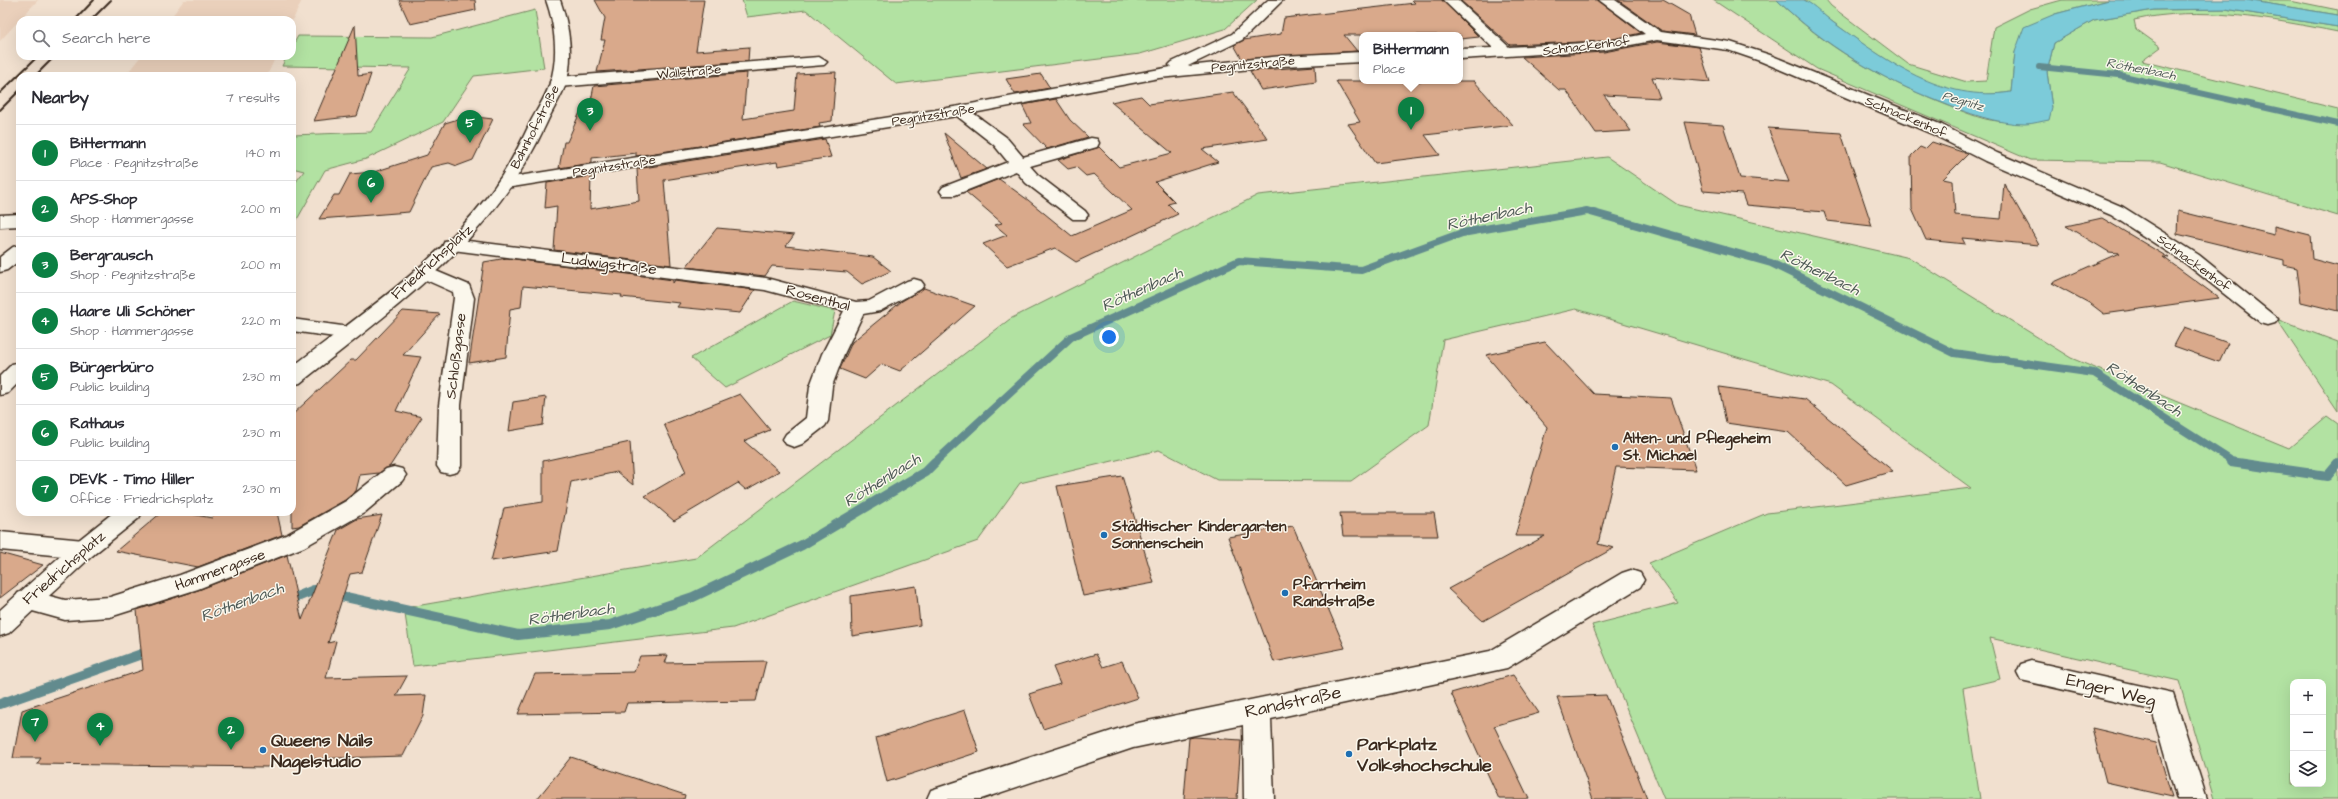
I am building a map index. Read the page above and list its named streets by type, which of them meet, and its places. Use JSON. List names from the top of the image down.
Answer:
{
  "streets": {
    "street": [
      "Schnackenhof",
      "Pegnitzstraße",
      "Wallstraße",
      "Bahnhofstraße",
      "Friedrichsplatz",
      "Ludwigstraße",
      "Rosenthal",
      "Schloßgasse",
      "Hammergasse",
      "Enger Weg",
      "Randstraße"
    ]
  },
  "crossings": [
    ["Pegnitzstraße", "Bahnhofstraße"],
    ["Pegnitzstraße", "Friedrichsplatz"],
    ["Wallstraße", "Bahnhofstraße"],
    ["Bahnhofstraße", "Friedrichsplatz"],
    ["Friedrichsplatz", "Ludwigstraße"],
    ["Friedrichsplatz", "Schloßgasse"],
    ["Friedrichsplatz", "Hammergasse"],
    ["Ludwigstraße", "Rosenthal"]
  ],
  "water": ["Röthenbach", "Pegnitz"],
  "places": [
    "Alten- und Pflegeheim St. Michael",
    "Städtischer Kindergarten Sonnenschein",
    "Pfarrheim Randstraße",
    "Queens Nails Nagelstudio",
    "Parkplatz Volkshochschule"
  ],
  "page": {
    "search": "Search here",
    "popup": ["Bittermann", "Place"],
    "heading": ["Nearby", "7 results"],
    "pins": [
      "1",
      "3",
      "5",
      "6",
      "7",
      "4",
      "2"
    ],
    "list": [
      {
        "mark": "1",
        "name": "Bittermann",
        "note": "Place · Pegnitzstraße",
        "value": "140 m"
      },
      {
        "mark": "2",
        "name": "APS-Shop",
        "note": "Shop · Hammergasse",
        "value": "200 m"
      },
      {
        "mark": "3",
        "name": "Bergrausch",
        "note": "Shop · Pegnitzstraße",
        "value": "200 m"
      },
      {
        "mark": "4",
        "name": "Haare Uli Schöner",
        "note": "Shop · Hammergasse",
        "value": "220 m"
      },
      {
        "mark": "5",
        "name": "Bürgerbüro",
        "note": "Public building",
        "value": "230 m"
      },
      {
        "mark": "6",
        "name": "Rathaus",
        "note": "Public building",
        "value": "230 m"
      },
      {
        "mark": "7",
        "name": "DEVK - Timo Hiller",
        "note": "Office · Friedrichsplatz",
        "value": "230 m"
      }
    ],
    "map_buttons": ["+", "−"]
  }
}
